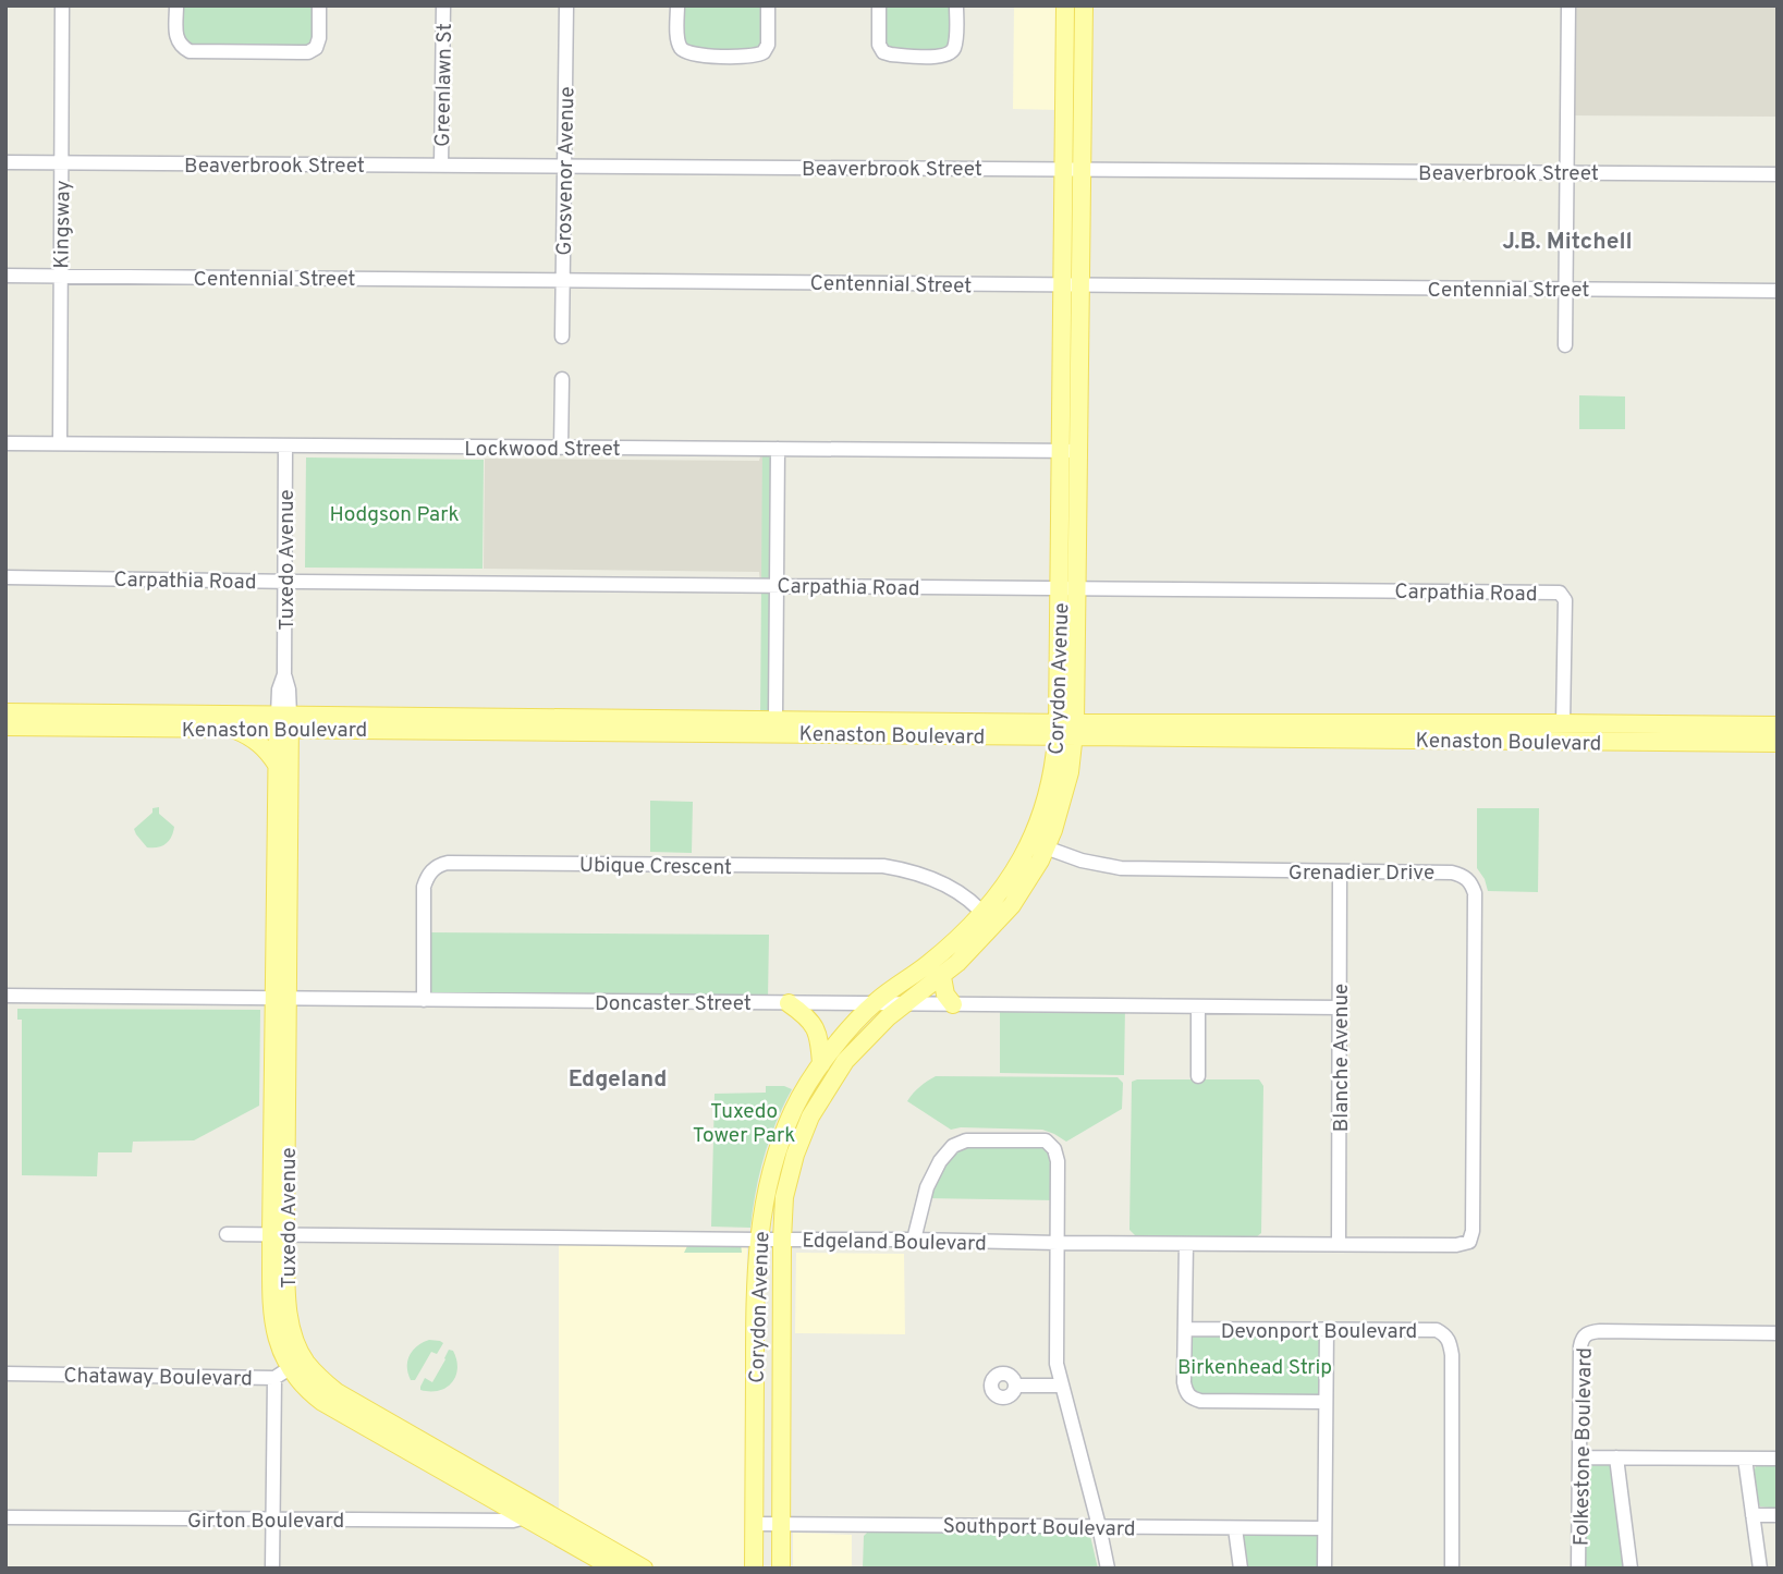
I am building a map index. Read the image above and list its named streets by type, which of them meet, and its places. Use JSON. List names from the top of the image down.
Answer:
{
  "streets": {
    "main road": ["Tuxedo Avenue", "Corydon Avenue", "Kenaston Boulevard"],
    "street": [
      "Greenlawn St",
      "Beaverbrook Street",
      "Grosvenor Avenue",
      "Kingsway",
      "Centennial Street",
      "Lockwood Street",
      "Carpathia Road",
      "Ubique Crescent",
      "Grenadier Drive",
      "Doncaster Street",
      "Blanche Avenue",
      "Edgeland Boulevard",
      "Devonport Boulevard",
      "Chataway Boulevard",
      "Folkestone Boulevard",
      "Girton Boulevard",
      "Southport Boulevard"
    ]
  },
  "crossings": [
    ["Greenlawn St", "Beaverbrook Street"],
    ["Beaverbrook Street", "Grosvenor Avenue"],
    ["Beaverbrook Street", "Kingsway"],
    ["Beaverbrook Street", "Corydon Avenue"],
    ["Grosvenor Avenue", "Centennial Street"],
    ["Kingsway", "Centennial Street"],
    ["Kingsway", "Lockwood Street"],
    ["Centennial Street", "Corydon Avenue"],
    ["Lockwood Street", "Tuxedo Avenue"],
    ["Lockwood Street", "Corydon Avenue"],
    ["Tuxedo Avenue", "Carpathia Road"],
    ["Tuxedo Avenue", "Kenaston Boulevard"],
    ["Tuxedo Avenue", "Doncaster Street"],
    ["Tuxedo Avenue", "Edgeland Boulevard"],
    ["Tuxedo Avenue", "Chataway Boulevard"],
    ["Tuxedo Avenue", "Girton Boulevard"],
    ["Carpathia Road", "Corydon Avenue"],
    ["Carpathia Road", "Kenaston Boulevard"],
    ["Corydon Avenue", "Kenaston Boulevard"],
    ["Corydon Avenue", "Ubique Crescent"],
    ["Corydon Avenue", "Grenadier Drive"],
    ["Corydon Avenue", "Doncaster Street"],
    ["Corydon Avenue", "Edgeland Boulevard"],
    ["Corydon Avenue", "Southport Boulevard"],
    ["Ubique Crescent", "Doncaster Street"],
    ["Grenadier Drive", "Blanche Avenue"],
    ["Grenadier Drive", "Edgeland Boulevard"],
    ["Doncaster Street", "Blanche Avenue"],
    ["Blanche Avenue", "Edgeland Boulevard"]
  ],
  "districts": ["J.B. Mitchell", "Edgeland"],
  "parks": ["Hodgson Park", "Tuxedo Tower Park", "Birkenhead Strip"]
}
